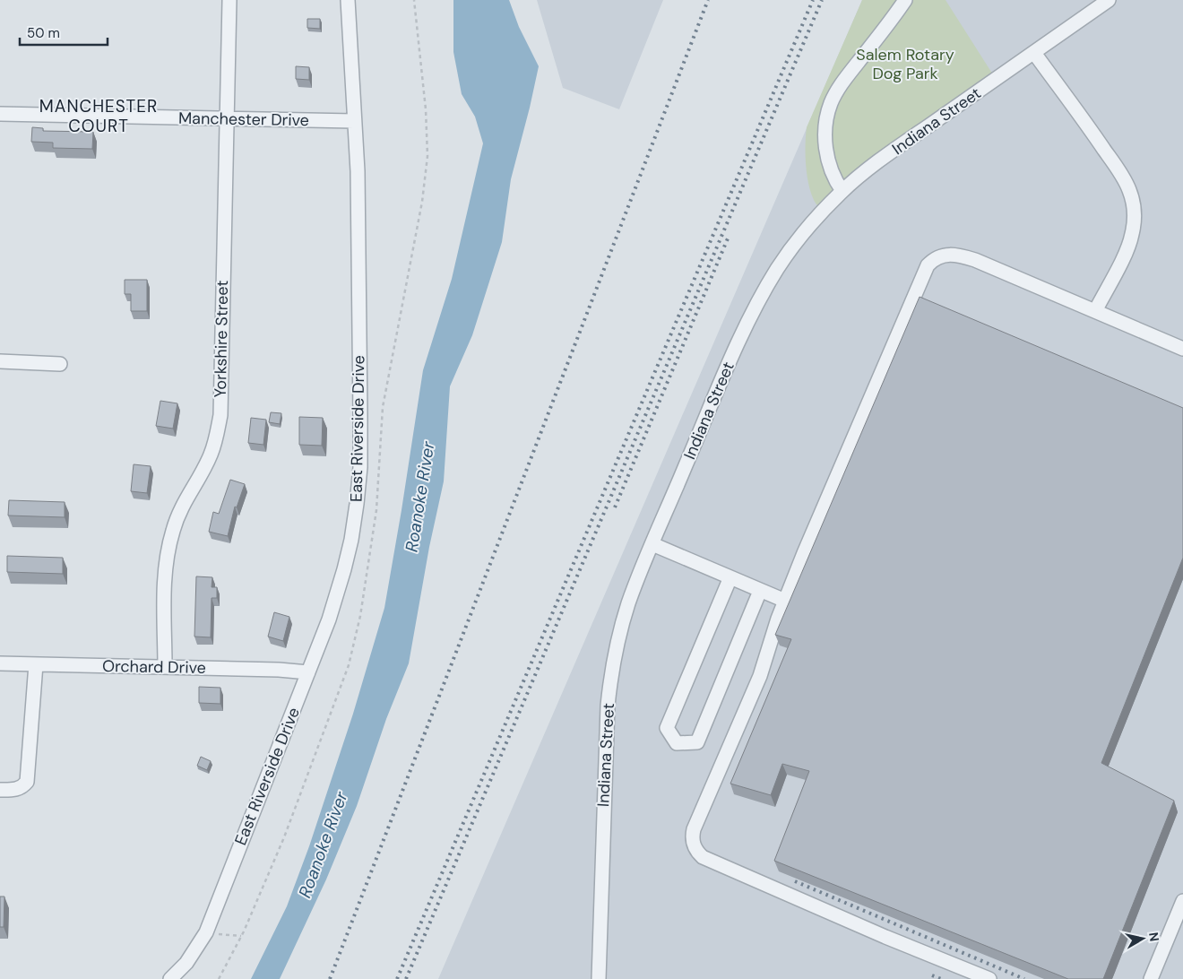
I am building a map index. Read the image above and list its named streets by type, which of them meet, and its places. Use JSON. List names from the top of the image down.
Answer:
{
  "streets": {
    "street": [
      "Manchester Drive",
      "Indiana Street",
      "Yorkshire Street",
      "East Riverside Drive",
      "Orchard Drive"
    ]
  },
  "crossings": [
    ["Manchester Drive", "Yorkshire Street"],
    ["Manchester Drive", "East Riverside Drive"],
    ["Yorkshire Street", "Orchard Drive"],
    ["East Riverside Drive", "Orchard Drive"]
  ],
  "districts": ["MANCHESTER COURT"],
  "water": ["Roanoke River"],
  "parks": ["Salem Rotary Dog Park"],
  "scale_bar": "50 m",
  "north": "right"
}
